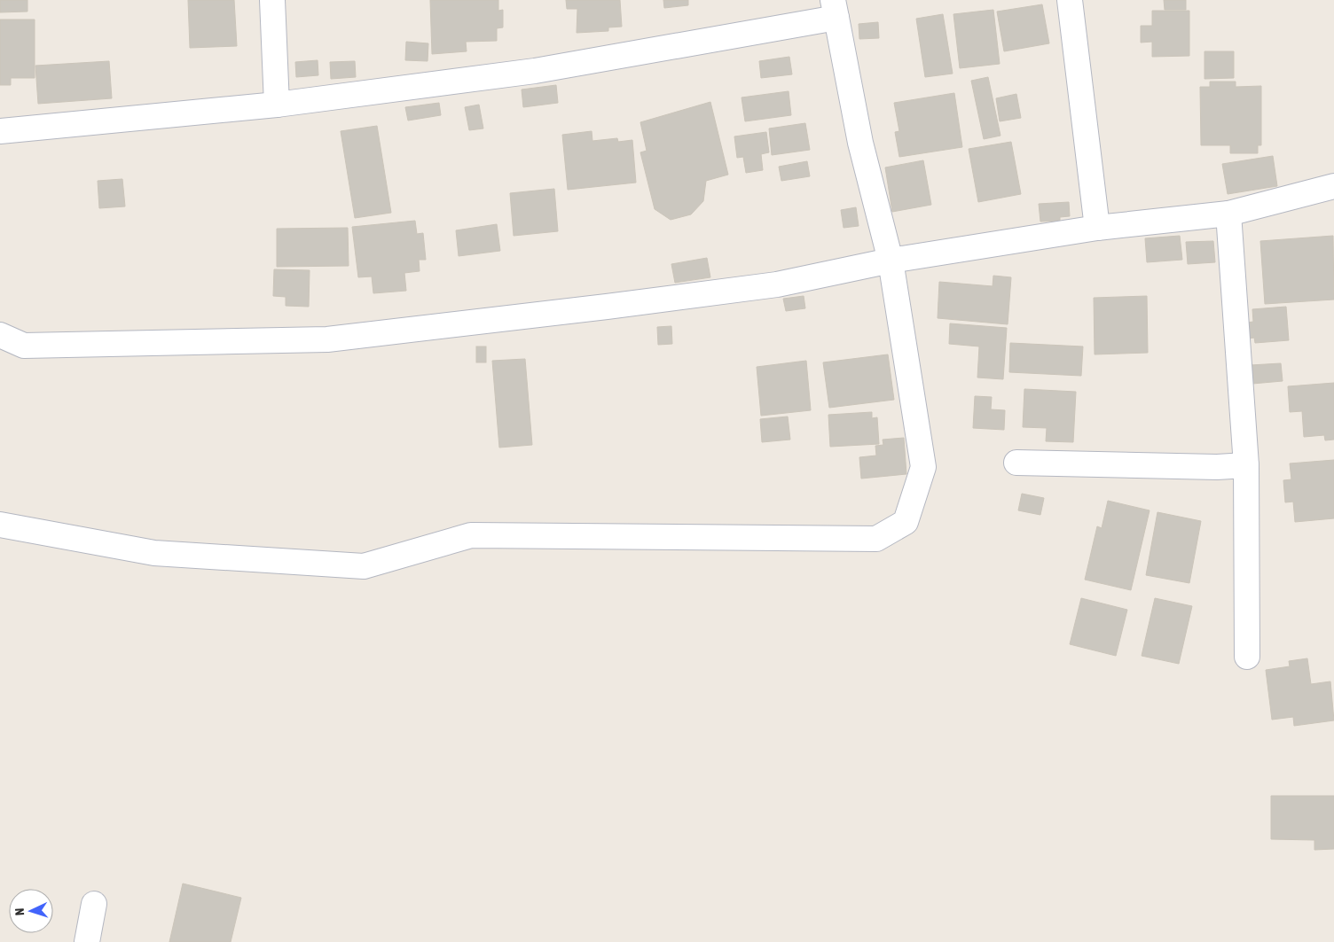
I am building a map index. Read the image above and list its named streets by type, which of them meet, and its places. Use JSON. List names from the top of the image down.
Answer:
{
  "north": "left"
}
